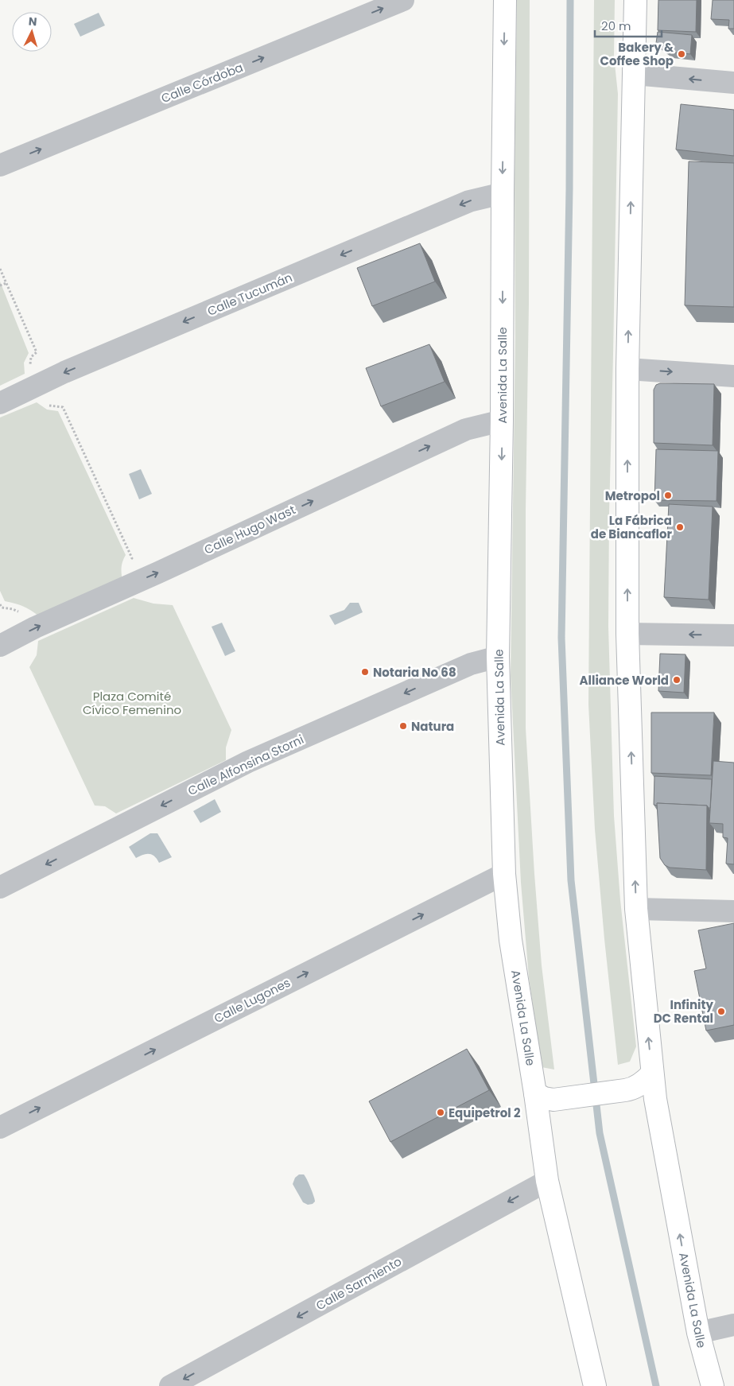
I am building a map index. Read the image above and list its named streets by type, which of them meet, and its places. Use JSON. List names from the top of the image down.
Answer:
{
  "streets": {
    "main road": ["Avenida La Salle"],
    "street": [
      "Calle Córdoba",
      "Calle Tucumán",
      "Calle Hugo Wast",
      "Calle Alfonsina Storni",
      "Calle Lugones",
      "Calle Sarmiento"
    ]
  },
  "crossings": [
    ["Calle Tucumán", "Avenida La Salle"],
    ["Avenida La Salle", "Calle Hugo Wast"],
    ["Avenida La Salle", "Calle Alfonsina Storni"],
    ["Avenida La Salle", "Calle Lugones"],
    ["Avenida La Salle", "Calle Sarmiento"]
  ],
  "one_way": [
    "Calle Córdoba",
    "Calle Tucumán",
    "Calle Hugo Wast",
    "Calle Alfonsina Storni",
    "Calle Lugones",
    "Calle Sarmiento"
  ],
  "parks": ["Plaza Comité Cívico Femenino"],
  "places": [
    "Bakery & Coffee Shop",
    "Metropol",
    "La Fábrica de Biancaflor",
    "Notaria No 68",
    "Alliance World",
    "Natura",
    "Infinity DC Rental",
    "Equipetrol 2"
  ],
  "scale_bar": "20 m",
  "north": "top"
}
